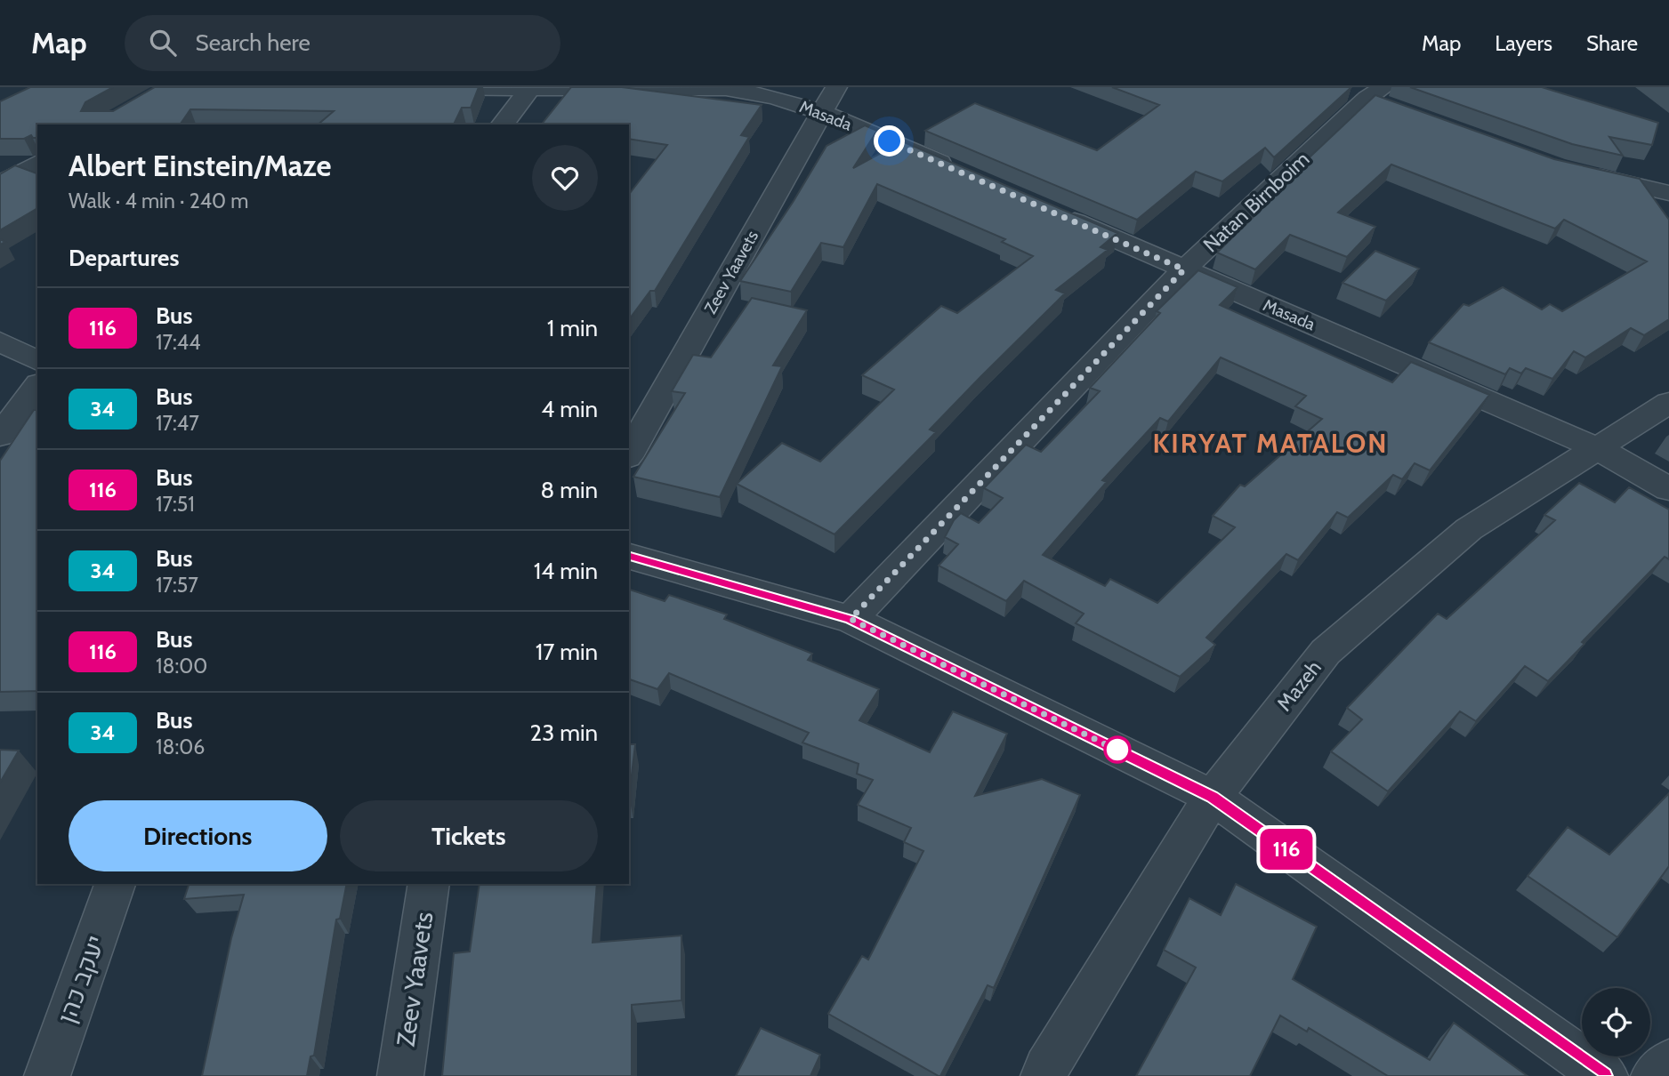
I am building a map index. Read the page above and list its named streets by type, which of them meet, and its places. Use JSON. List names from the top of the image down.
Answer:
{
  "streets": {
    "street": [
      "Masada",
      "Natan Birnboim",
      "Zeev Yaavets",
      "Mazeh",
      "יעקב כהן"
    ]
  },
  "crossings": [
    ["Masada", "Natan Birnboim"],
    ["Masada", "Zeev Yaavets"],
    ["Masada", "Mazeh"]
  ],
  "districts": ["KIRYAT MATALON"],
  "lines": ["bus line 116"],
  "page": {
    "header": "Map",
    "search": "Search here",
    "nav": ["Map", "Layers", "Share"],
    "on_map": "116",
    "heading": [
      ["Albert Einstein/Maze", "Walk · 4 min · 240 m"],
      "Departures"
    ],
    "list": [
      {
        "mark": "116",
        "name": "Bus",
        "note": "17:44",
        "value": "1 min"
      },
      {
        "mark": "34",
        "name": "Bus",
        "note": "17:47",
        "value": "4 min"
      },
      {
        "mark": "116",
        "name": "Bus",
        "note": "17:51",
        "value": "8 min"
      },
      {
        "mark": "34",
        "name": "Bus",
        "note": "17:57",
        "value": "14 min"
      },
      {
        "mark": "116",
        "name": "Bus",
        "note": "18:00",
        "value": "17 min"
      },
      {
        "mark": "34",
        "name": "Bus",
        "note": "18:06",
        "value": "23 min"
      }
    ],
    "buttons": ["Directions", "Tickets"]
  }
}
